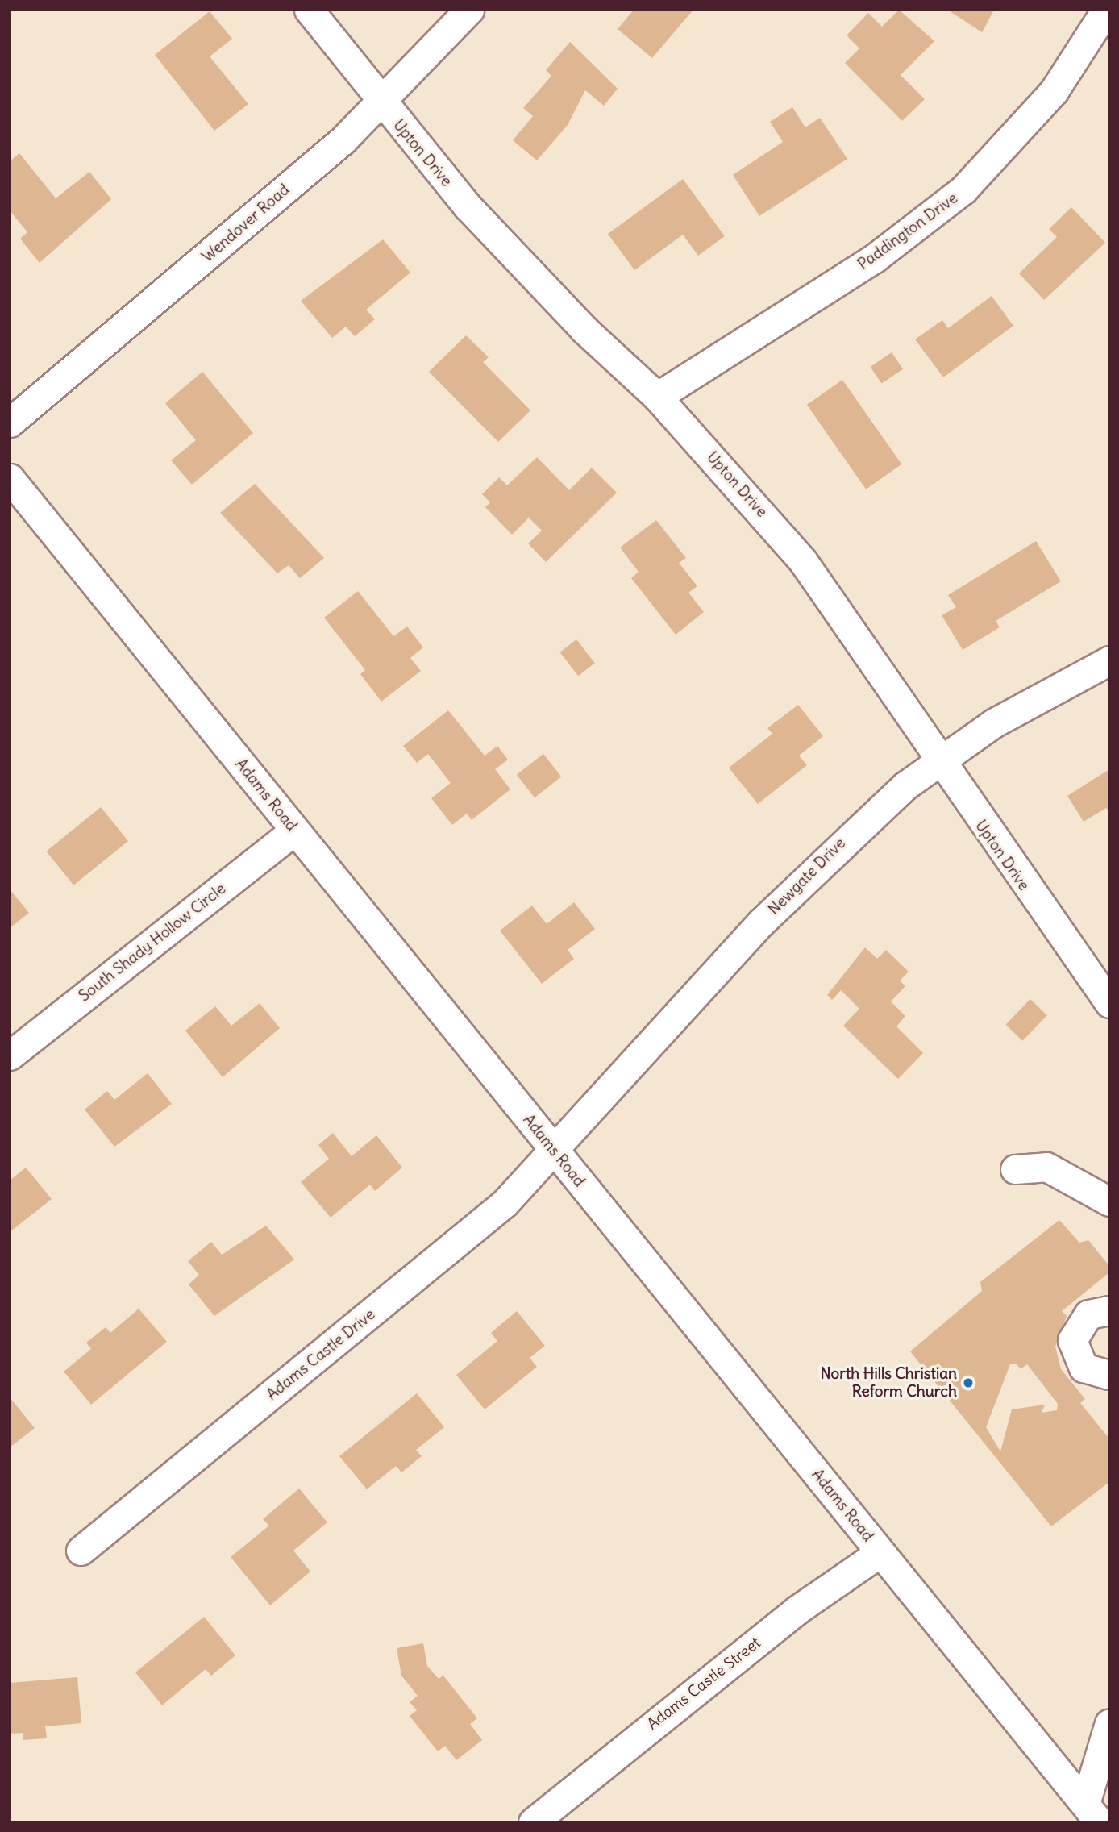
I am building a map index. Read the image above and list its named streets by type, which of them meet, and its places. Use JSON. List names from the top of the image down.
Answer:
{
  "streets": {
    "street": [
      "Upton Drive",
      "Wendover Road",
      "Paddington Drive",
      "Adams Road",
      "Newgate Drive",
      "South Shady Hollow Circle",
      "Adams Castle Drive",
      "Adams Castle Street"
    ]
  },
  "crossings": [
    ["Upton Drive", "Wendover Road"],
    ["Upton Drive", "Paddington Drive"],
    ["Upton Drive", "Newgate Drive"],
    ["Adams Road", "Newgate Drive"],
    ["Adams Road", "South Shady Hollow Circle"],
    ["Adams Road", "Adams Castle Drive"],
    ["Adams Road", "Adams Castle Street"],
    ["Newgate Drive", "Adams Castle Drive"]
  ],
  "places": ["North Hills Christian Reform Church"]
}
